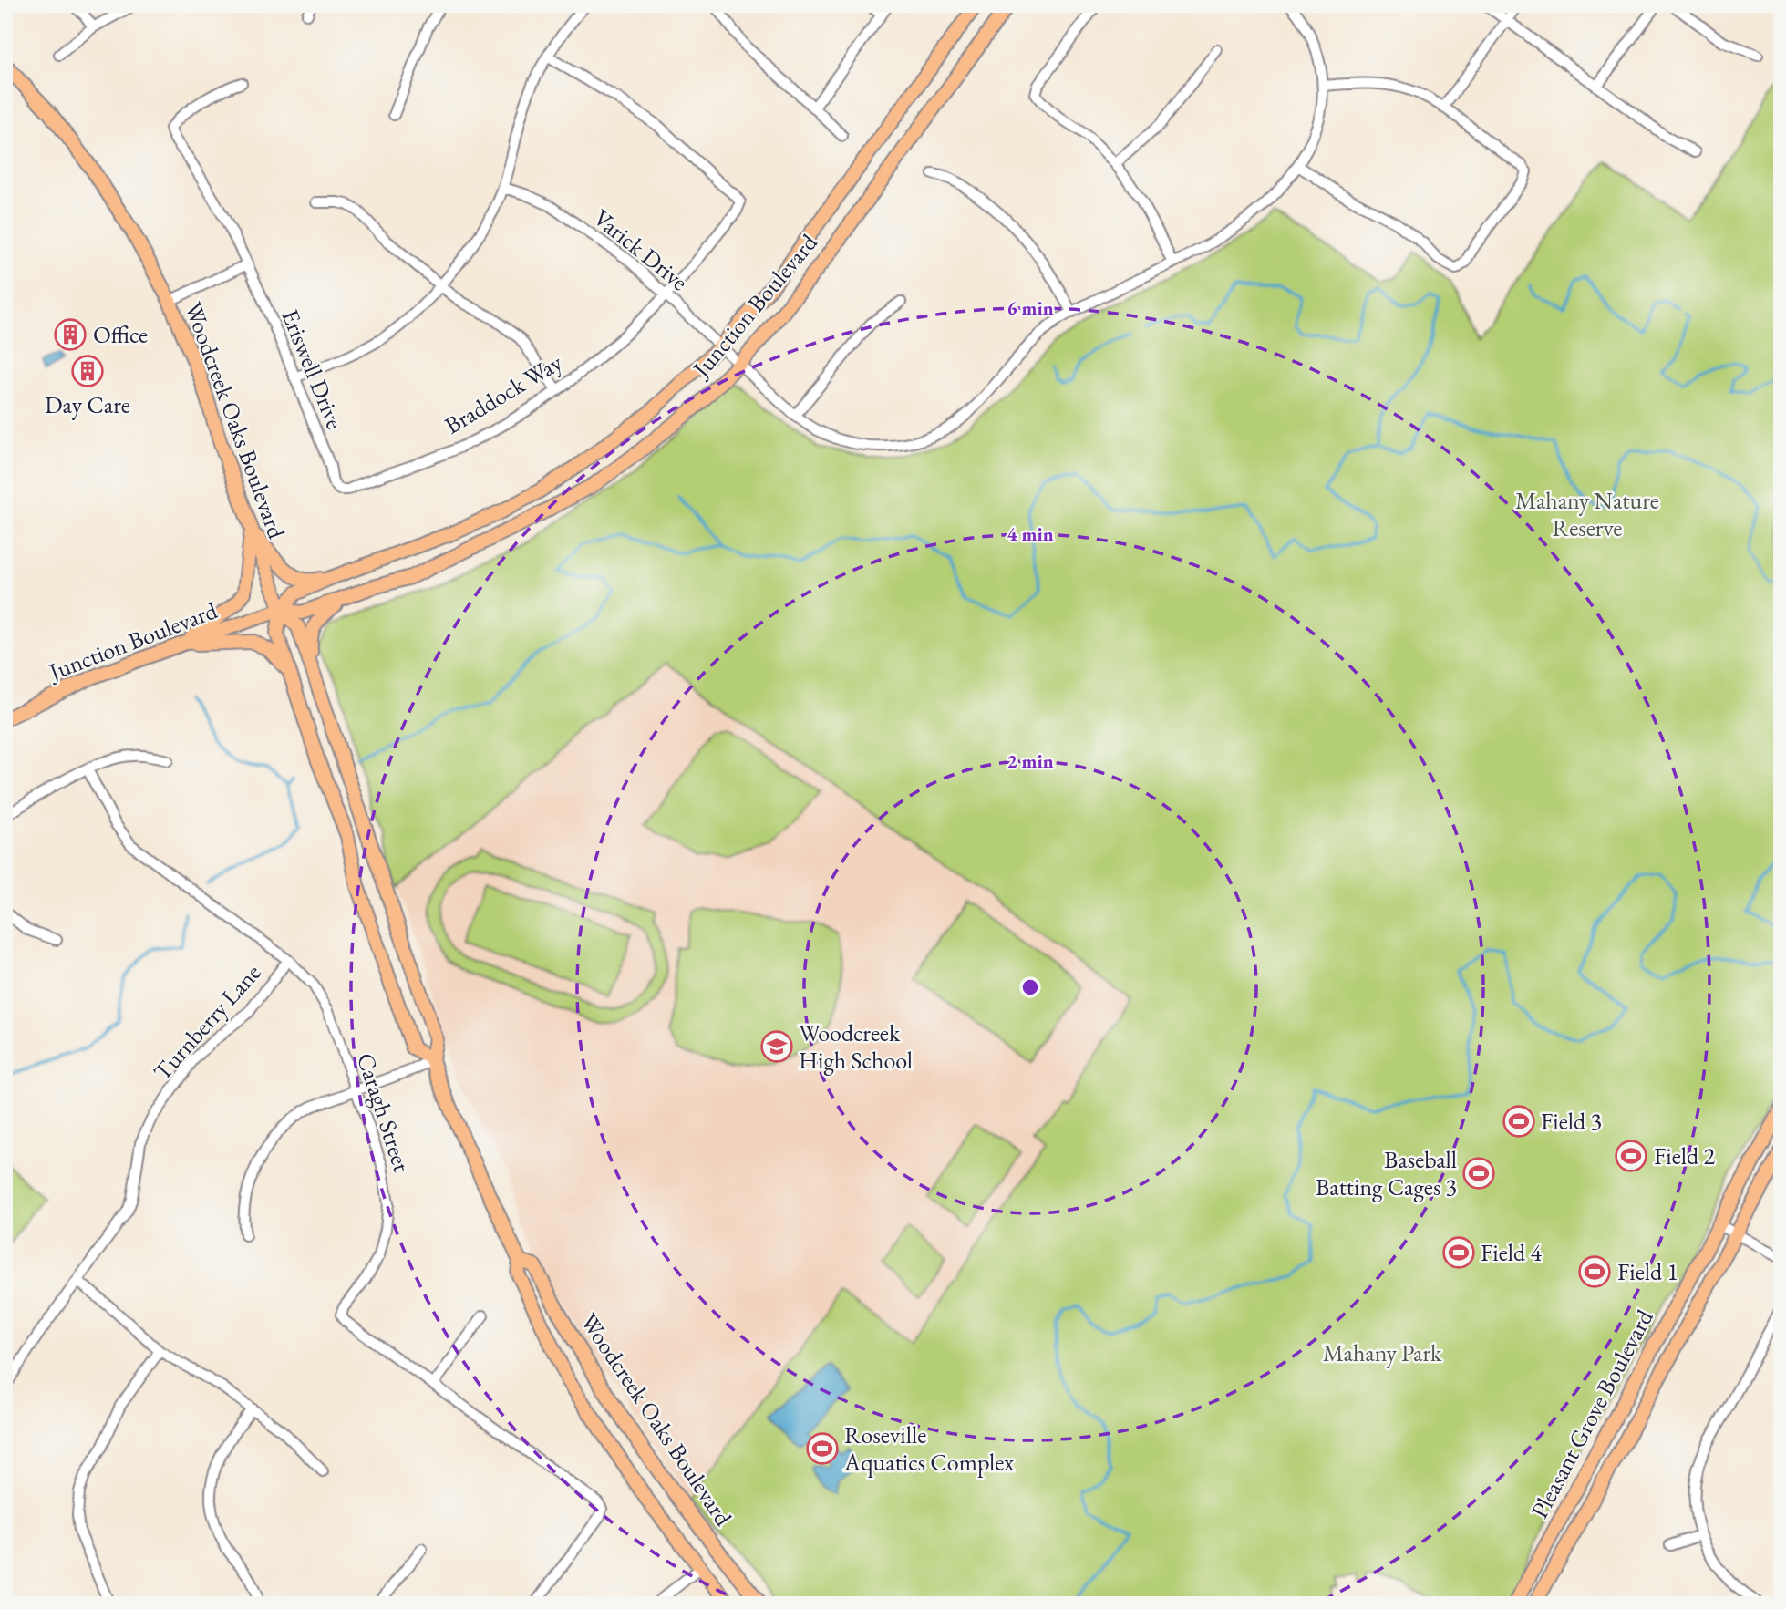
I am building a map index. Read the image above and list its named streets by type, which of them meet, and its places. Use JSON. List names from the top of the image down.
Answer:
{
  "streets": {
    "main road": ["Junction Boulevard", "Woodcreek Oaks Boulevard", "Pleasant Grove Boulevard"],
    "street": [
      "Varick Drive",
      "Eriswell Drive",
      "Braddock Way",
      "Turnberry Lane",
      "Caragh Street"
    ]
  },
  "crossings": [
    ["Varick Drive", "Junction Boulevard"],
    ["Varick Drive", "Braddock Way"],
    ["Junction Boulevard", "Woodcreek Oaks Boulevard"],
    ["Eriswell Drive", "Braddock Way"],
    ["Turnberry Lane", "Caragh Street"]
  ],
  "parks": ["Mahany Nature Reserve", "Mahany Park"],
  "places": {
    "building": ["Office", "Day Care"],
    "school or university": ["Woodcreek High School"],
    "sports": [
      "Field 3",
      "Field 2",
      "Baseball Batting Cages 3",
      "Field 4",
      "Field 1",
      "Roseville Aquatics Complex"
    ]
  },
  "rings": ["6 min", "4 min", "2 min"]
}
